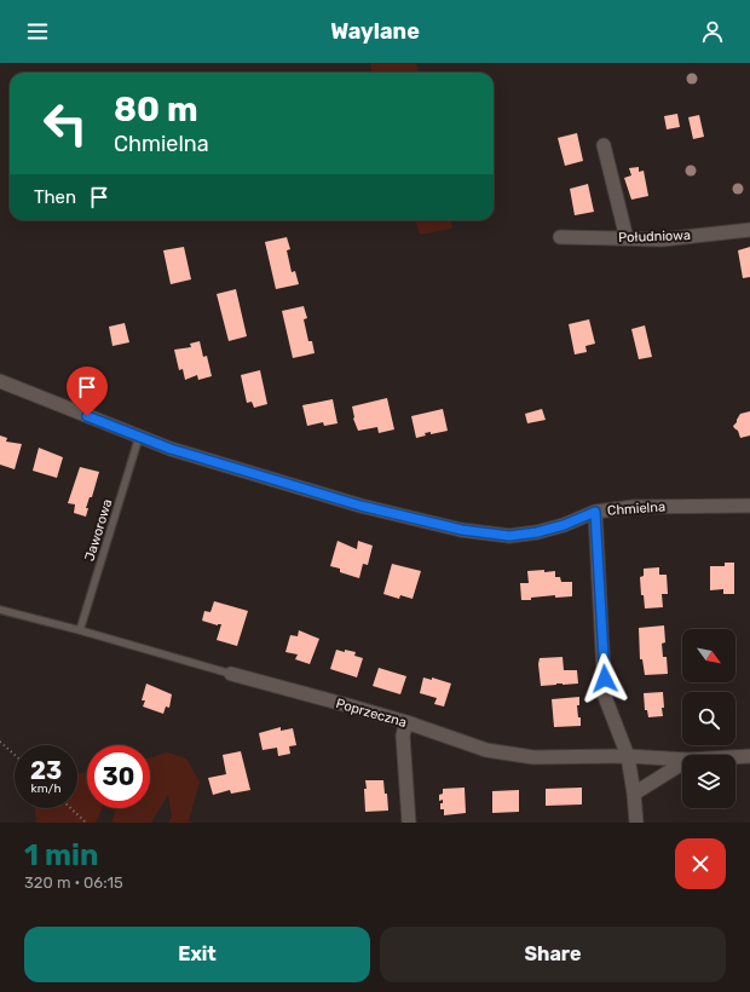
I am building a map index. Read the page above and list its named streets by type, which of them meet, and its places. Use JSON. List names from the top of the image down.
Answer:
{
  "streets": {
    "street": ["Południowa", "Chmielna", "Poprzeczna"],
    "lane": ["Jaworowa"]
  },
  "crossings": [
    ["Chmielna", "Jaworowa"],
    ["Jaworowa", "Poprzeczna"]
  ],
  "north": "bottom right",
  "page": {
    "header": "Waylane",
    "turn": ["80 m", "Chmielna"],
    "then": "Then",
    "speed": "23 km/h",
    "limit": "30",
    "heading": ["1 min", "320 m · 06:15"],
    "buttons": ["Exit", "Share"]
  }
}
